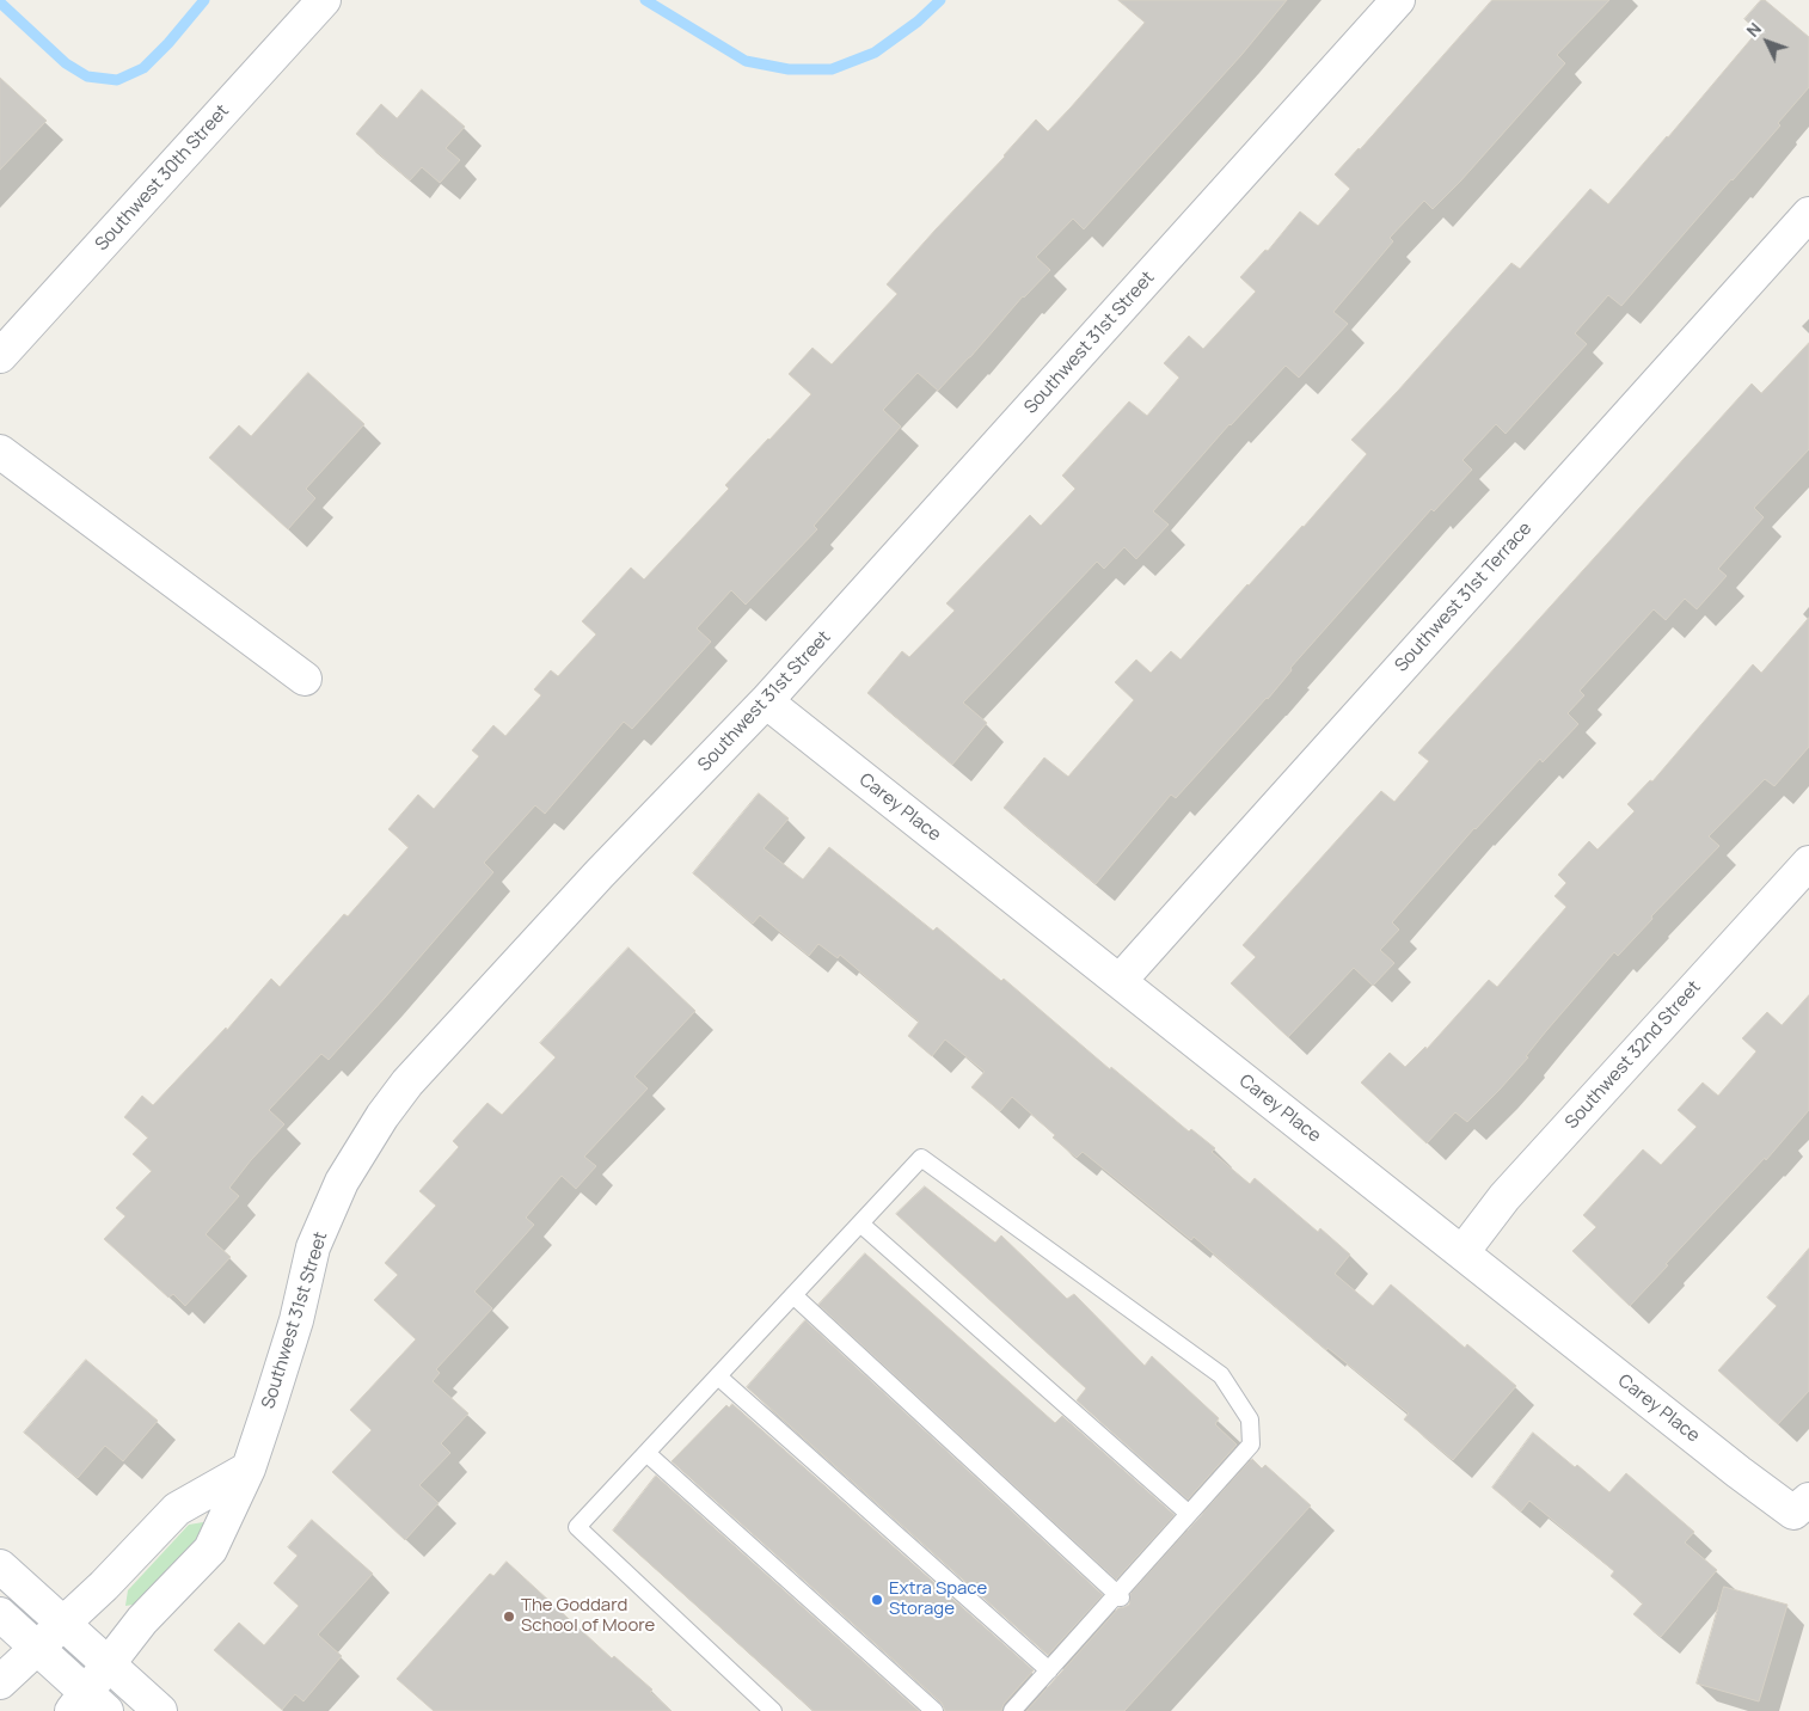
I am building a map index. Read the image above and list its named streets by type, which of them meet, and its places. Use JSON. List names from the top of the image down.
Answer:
{
  "streets": {
    "street": [
      "Southwest 30th Street",
      "Southwest 31st Street",
      "Southwest 31st Terrace",
      "Carey Place",
      "Southwest 32nd Street"
    ]
  },
  "crossings": [
    ["Southwest 31st Street", "Carey Place"],
    ["Southwest 31st Terrace", "Carey Place"],
    ["Carey Place", "Southwest 32nd Street"]
  ],
  "places": ["Extra Space Storage", "The Goddard School of Moore"],
  "north": "top left"
}
